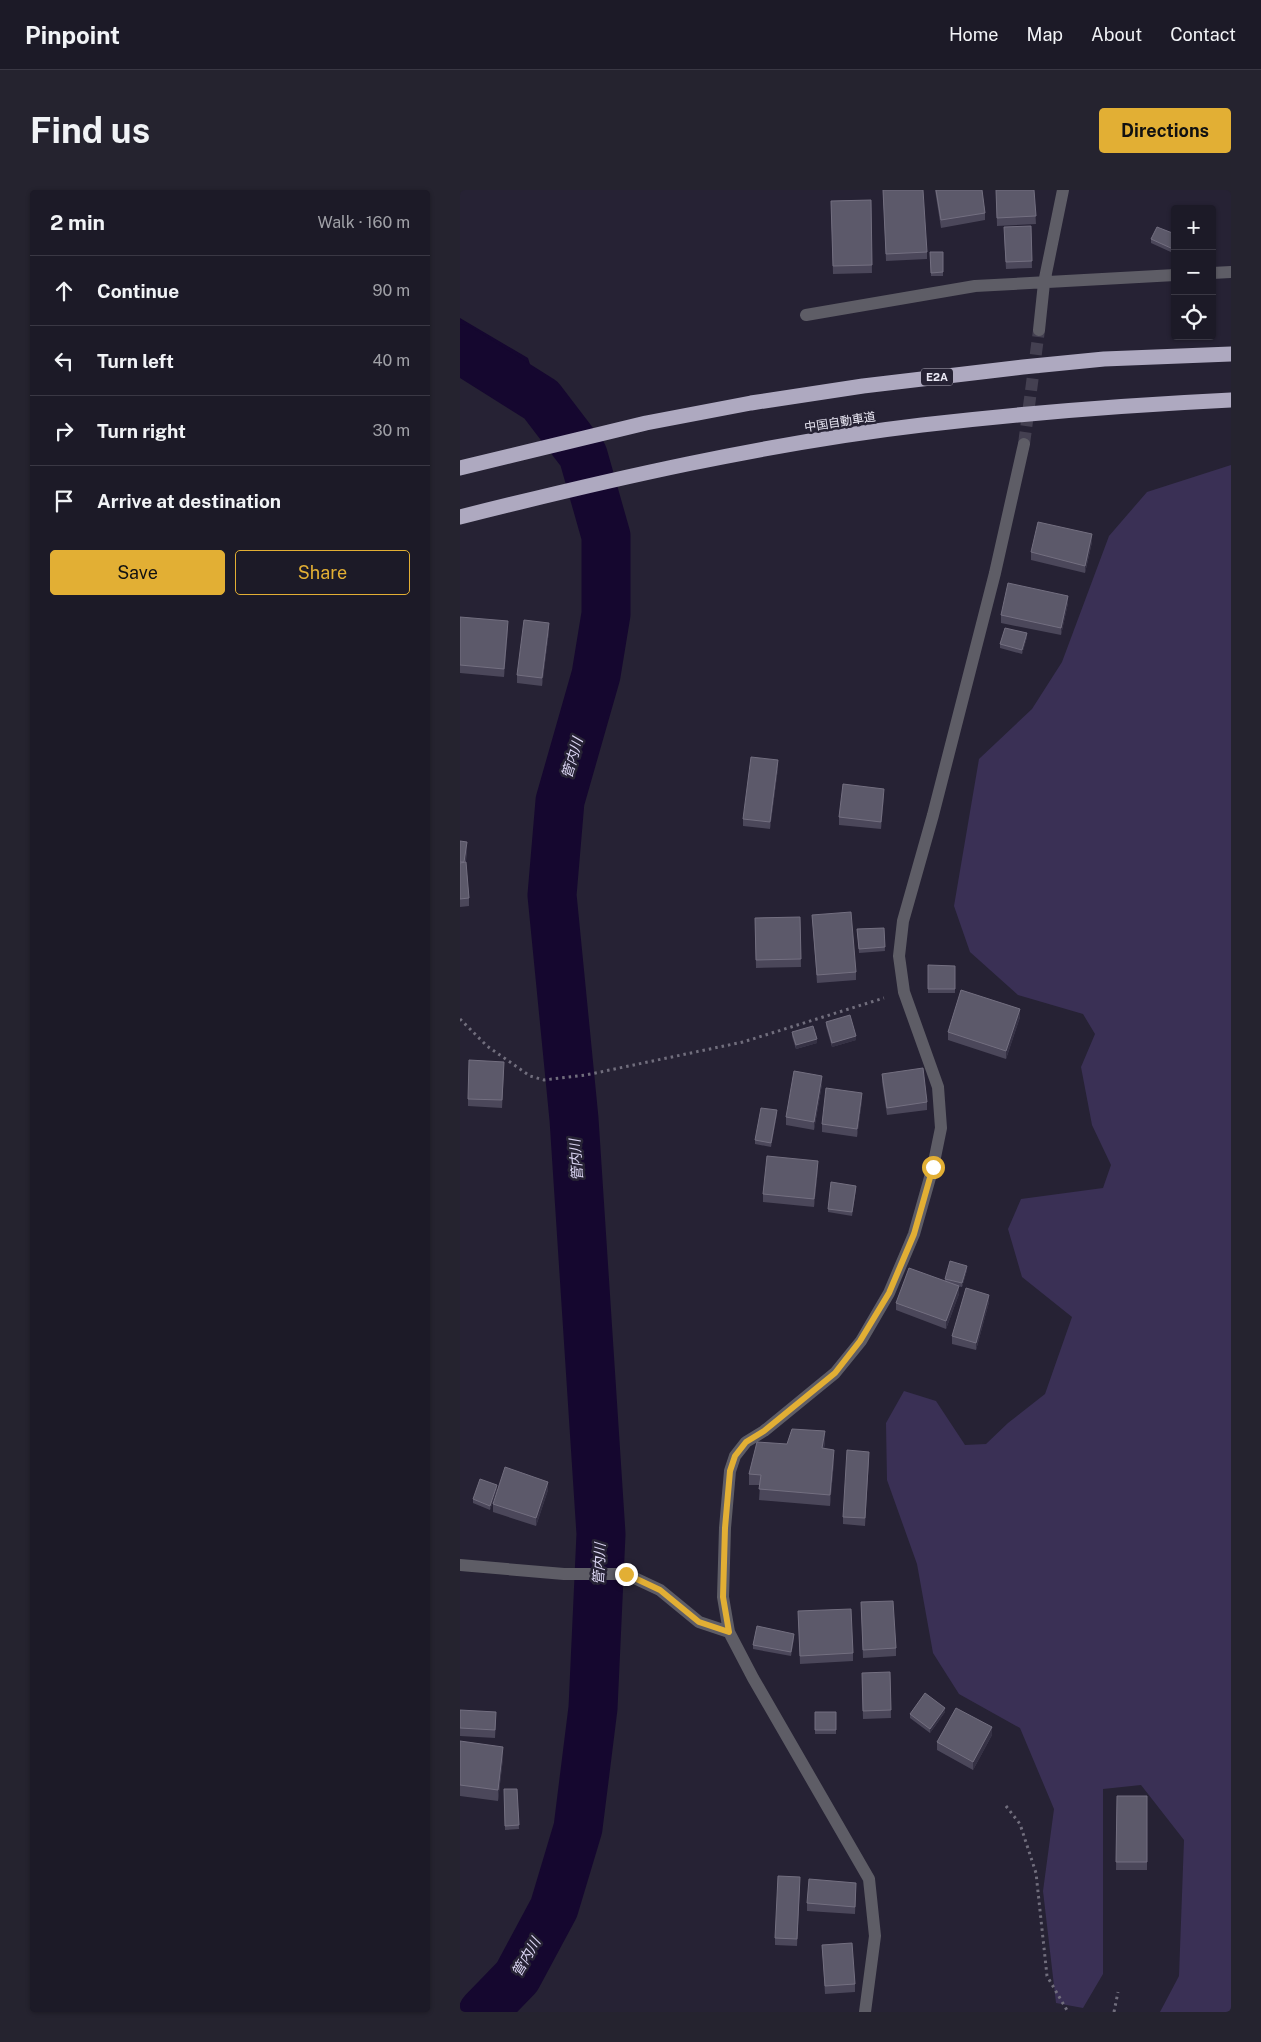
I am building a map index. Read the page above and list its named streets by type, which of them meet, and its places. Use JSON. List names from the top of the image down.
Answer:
{
  "streets": {
    "highway": ["E2A", "中国自動車道"]
  },
  "water": ["管内川"],
  "page": {
    "header": "Pinpoint",
    "nav": [
      "Home",
      "Map",
      "About",
      "Contact"
    ],
    "buttons": [
      "Directions",
      ["Save", "Share"]
    ],
    "title": "Find us",
    "heading": ["2 min", "Walk · 160 m"],
    "map_buttons": ["+", "−"],
    "list": [
      ["Continue", "90 m"],
      ["Turn left", "40 m"],
      ["Turn right", "30 m"],
      "Arrive at destination"
    ]
  }
}
